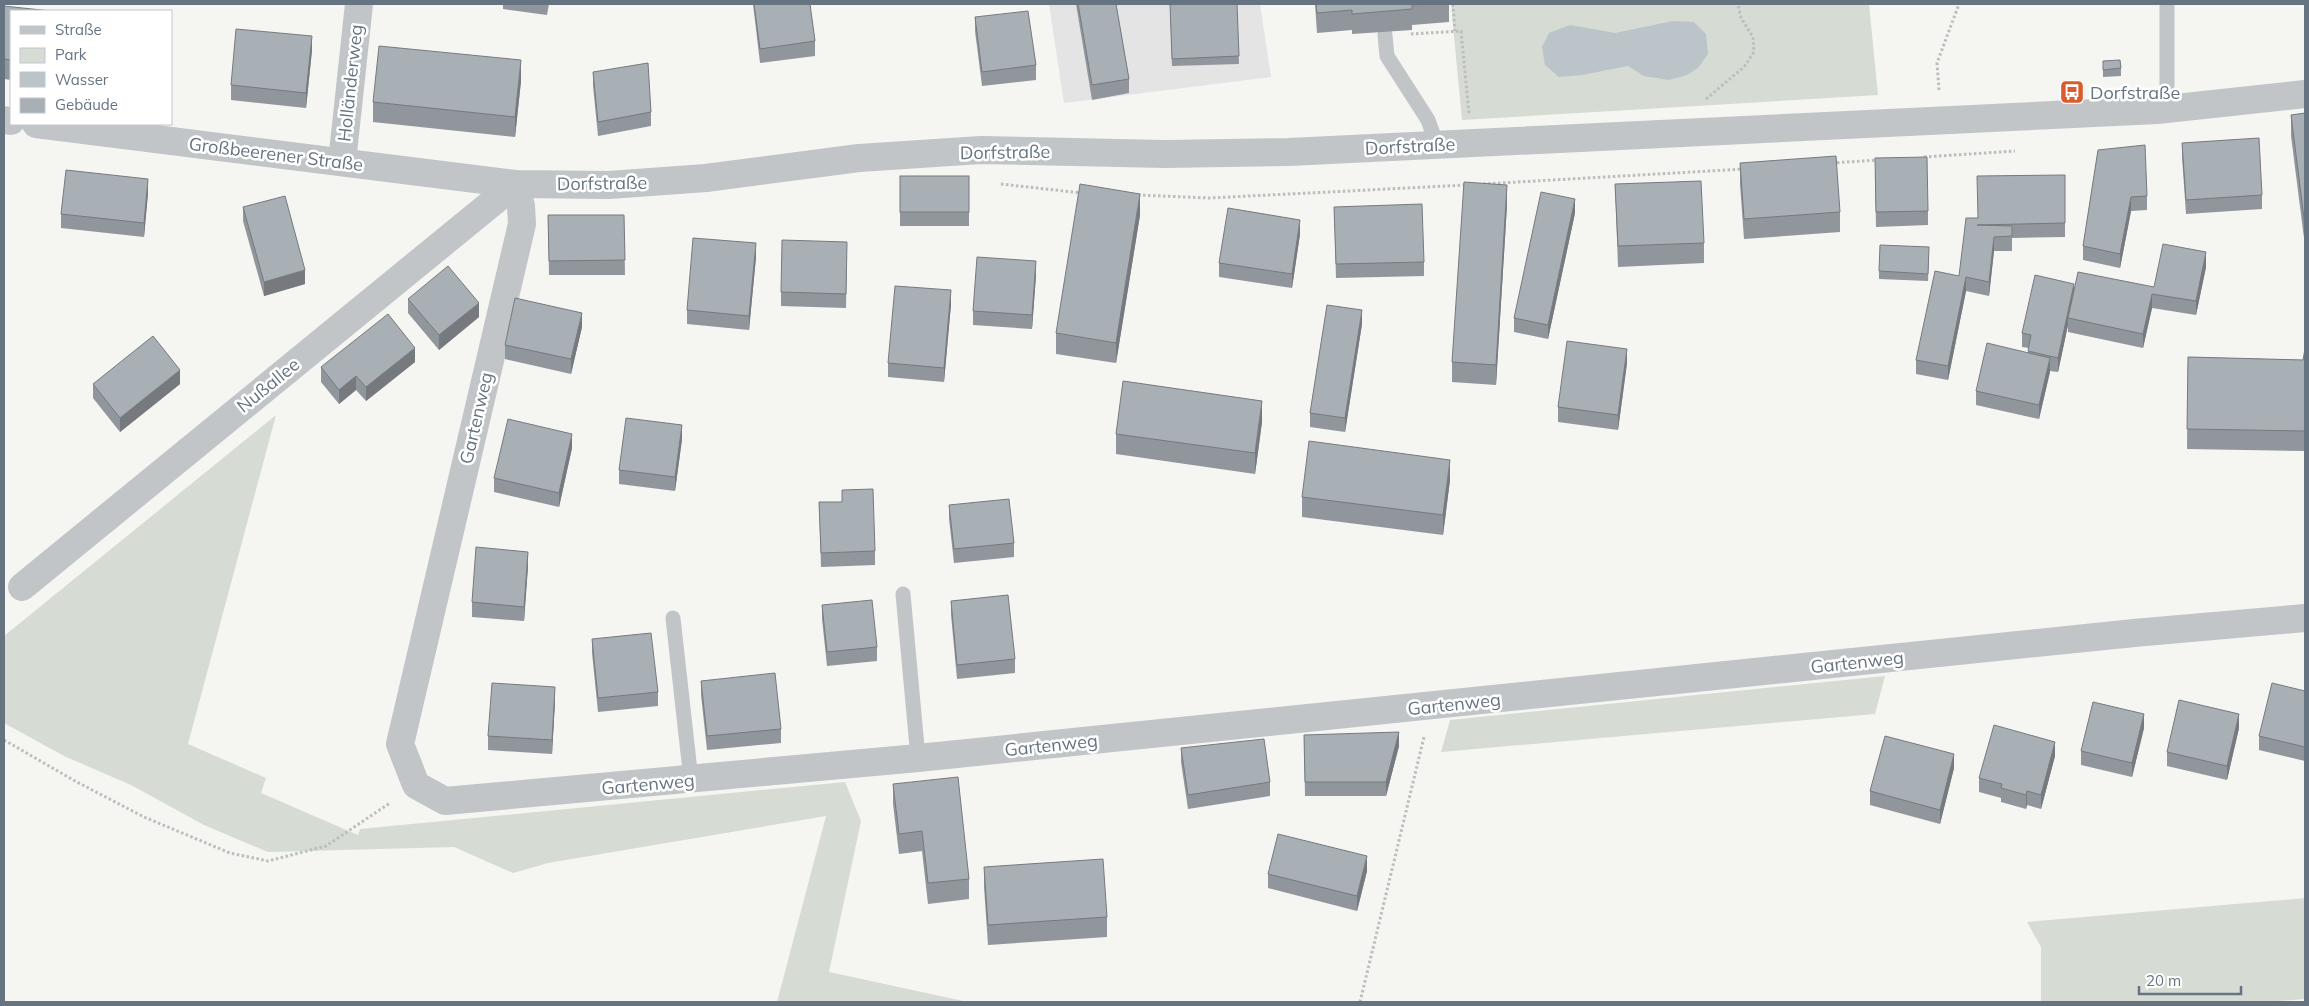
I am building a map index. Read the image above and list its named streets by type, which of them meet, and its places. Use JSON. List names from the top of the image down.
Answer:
{
  "streets": {
    "street": [
      "Holländerweg",
      "Dorfstraße",
      "Großbeerener Straße",
      "Nußallee",
      "Gartenweg"
    ]
  },
  "crossings": [
    ["Holländerweg", "Großbeerener Straße"],
    ["Dorfstraße", "Großbeerener Straße"],
    ["Dorfstraße", "Nußallee"],
    ["Dorfstraße", "Gartenweg"],
    ["Großbeerener Straße", "Nußallee"],
    ["Großbeerener Straße", "Gartenweg"],
    ["Nußallee", "Gartenweg"]
  ],
  "places": {
    "bus stop": ["Dorfstraße"]
  },
  "legend": [
    "Straße",
    "Park",
    "Wasser",
    "Gebäude"
  ],
  "scale_bar": "20 m"
}
